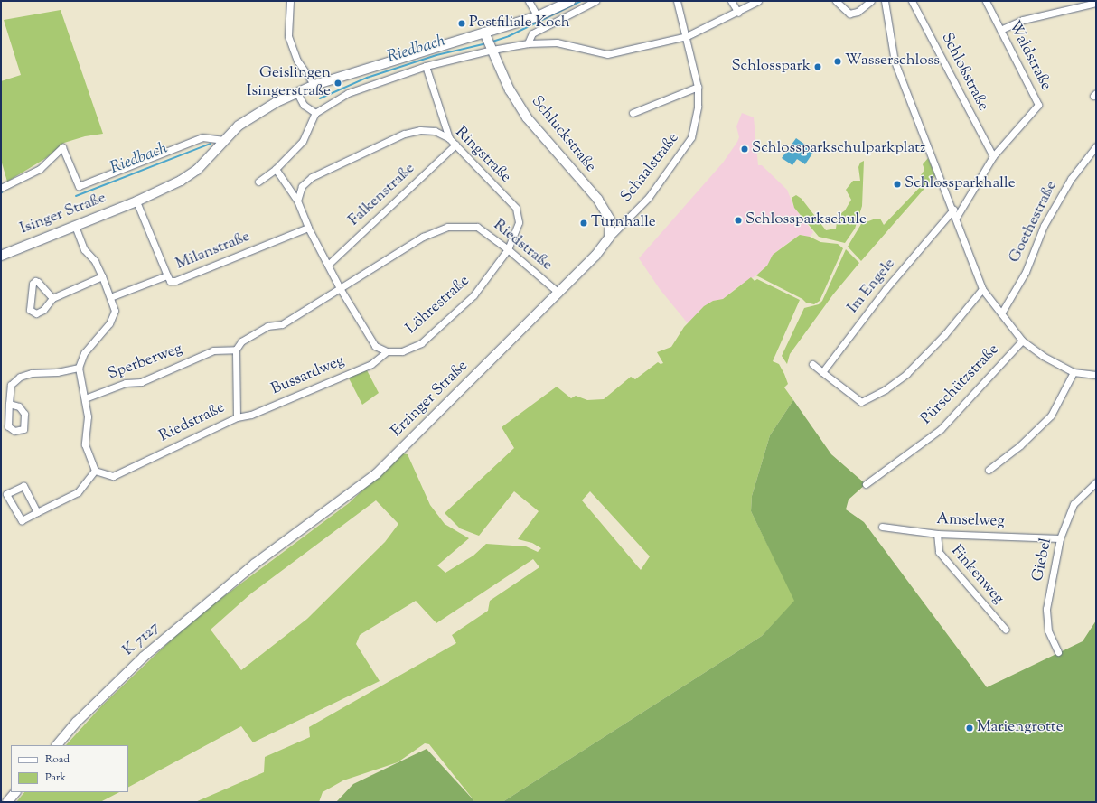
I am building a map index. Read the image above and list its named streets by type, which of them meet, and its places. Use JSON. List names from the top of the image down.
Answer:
{
  "streets": {
    "street": [
      "Waldstraße",
      "Schloßstraße",
      "Schluckstraße",
      "Ringstraße",
      "Schaalstraße",
      "Falkenstraße",
      "Isinger Straße",
      "Goethestraße",
      "Riedstraße",
      "Milanstraße",
      "Im Engele",
      "Löhrestraße",
      "Sperberweg",
      "Bussardweg",
      "Pürschützstraße",
      "Erzinger Straße",
      "Amselweg",
      "Giebel",
      "Finkenweg",
      "K 7127"
    ]
  },
  "crossings": [
    ["Waldstraße", "Schloßstraße"],
    ["Schluckstraße", "Schaalstraße"],
    ["Schluckstraße", "Isinger Straße"],
    ["Schluckstraße", "Erzinger Straße"],
    ["Ringstraße", "Falkenstraße"],
    ["Ringstraße", "Riedstraße"],
    ["Ringstraße", "Löhrestraße"],
    ["Schaalstraße", "Erzinger Straße"],
    ["Riedstraße", "Löhrestraße"],
    ["Riedstraße", "Sperberweg"],
    ["Riedstraße", "Bussardweg"],
    ["Riedstraße", "Erzinger Straße"],
    ["Löhrestraße", "Bussardweg"],
    ["Erzinger Straße", "K 7127"],
    ["Amselweg", "Giebel"],
    ["Amselweg", "Finkenweg"]
  ],
  "water": ["Riedbach"],
  "places": [
    "Postfiliale Koch",
    "Wasserschloss",
    "Schlosspark",
    "Geislingen Isingerstraße",
    "Schlossparkschulparkplatz",
    "Schlossparkhalle",
    "Schlossparkschule",
    "Turnhalle",
    "Mariengrotte"
  ],
  "legend": ["Road", "Park"]
}
